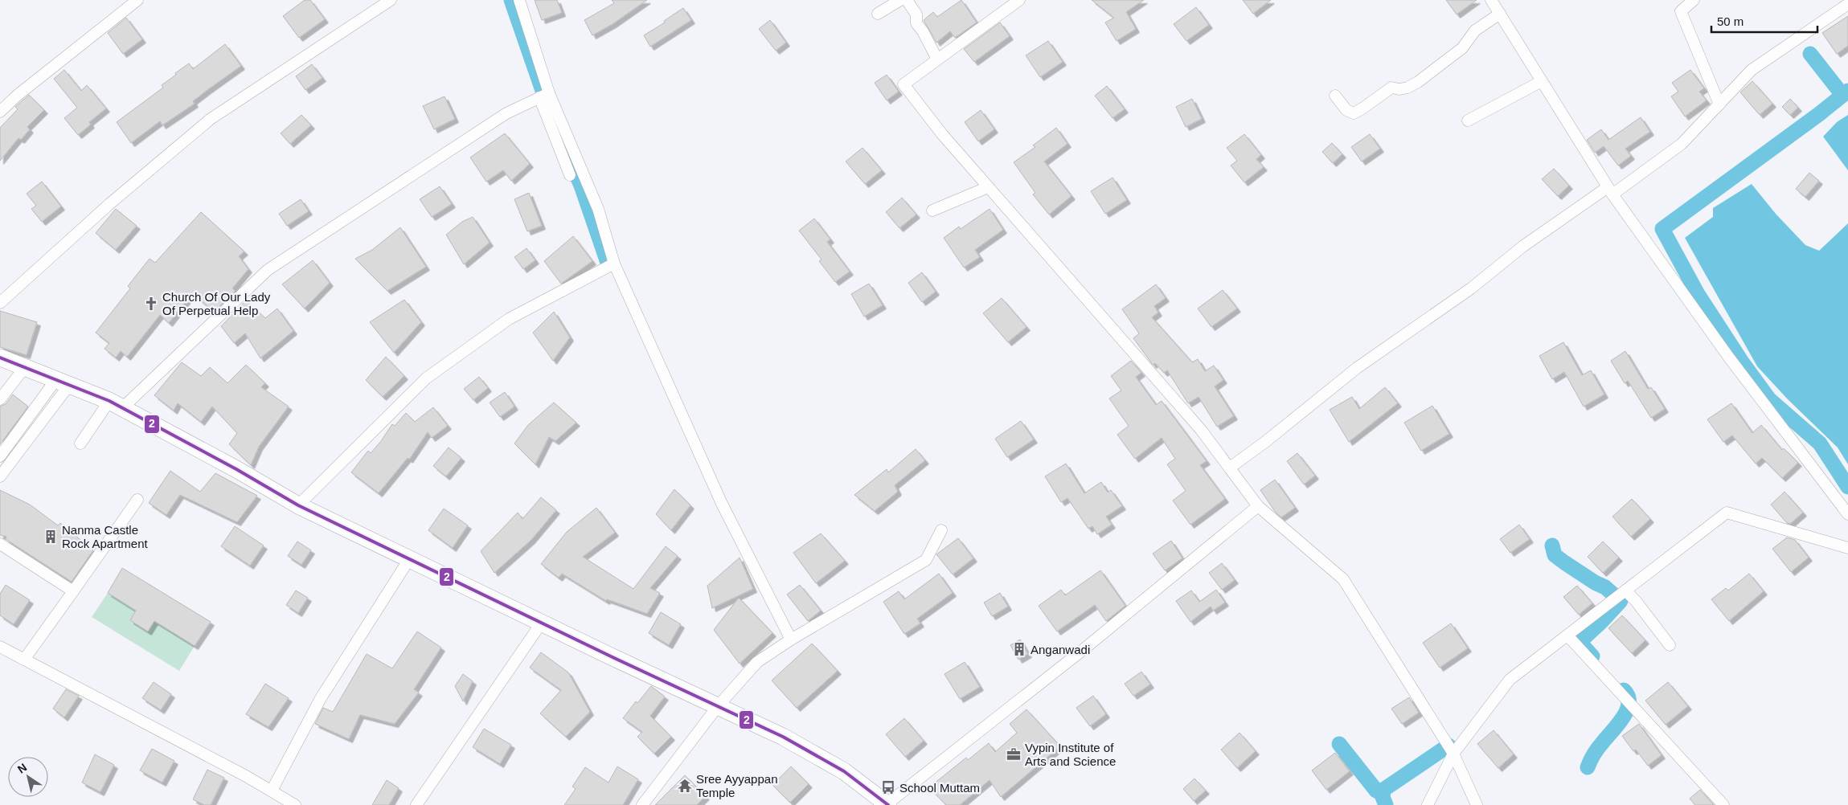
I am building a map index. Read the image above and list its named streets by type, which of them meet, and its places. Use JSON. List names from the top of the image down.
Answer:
{
  "places": {
    "church": ["Church Of Our Lady Of Perpetual Help"],
    "building": ["Nanma Castle Rock Apartment", "Anganwadi"],
    "office": ["Vypin Institute of Arts and Science"],
    "temple": ["Sree Ayyappan Temple"],
    "bus stop": ["School Muttam"]
  },
  "lines": ["transit line 2"],
  "scale_bar": "50 m",
  "north": "top left"
}
